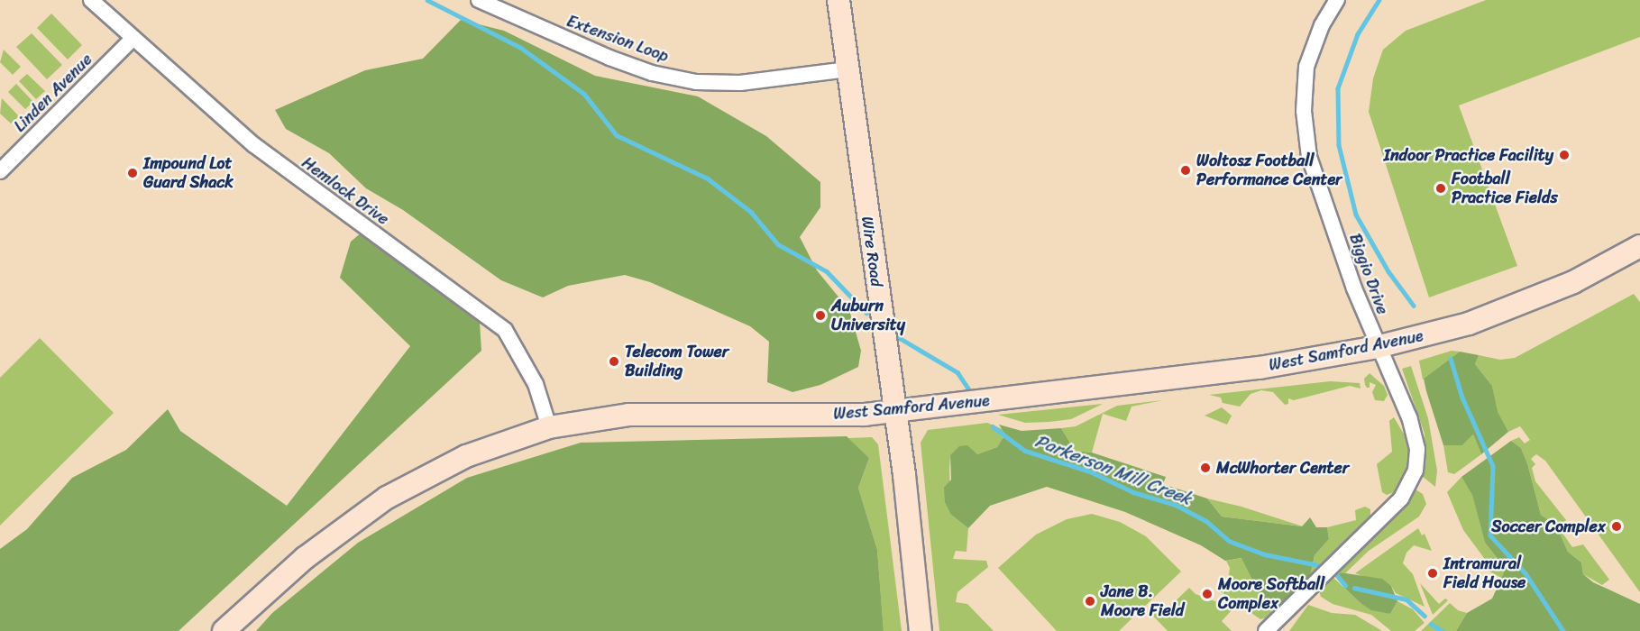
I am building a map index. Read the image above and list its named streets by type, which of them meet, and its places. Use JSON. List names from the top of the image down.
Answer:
{
  "streets": {
    "street": [
      "Extension Loop",
      "Linden Avenue",
      "Hemlock Drive",
      "Wire Road",
      "Biggio Drive",
      "West Samford Avenue"
    ]
  },
  "crossings": [
    ["Extension Loop", "Wire Road"],
    ["Linden Avenue", "Hemlock Drive"],
    ["Hemlock Drive", "West Samford Avenue"],
    ["Wire Road", "West Samford Avenue"],
    ["Biggio Drive", "West Samford Avenue"]
  ],
  "water": ["Parkerson Mill Creek"],
  "places": [
    "Indoor Practice Facility",
    "Woltosz Football Performance Center",
    "Impound Lot Guard Shack",
    "Football Practice Fields",
    "Auburn University",
    "Telecom Tower Building",
    "McWhorter Center",
    "Soccer Complex",
    "Intramural Field House",
    "Moore Softball Complex",
    "Jane B. Moore Field"
  ]
}
